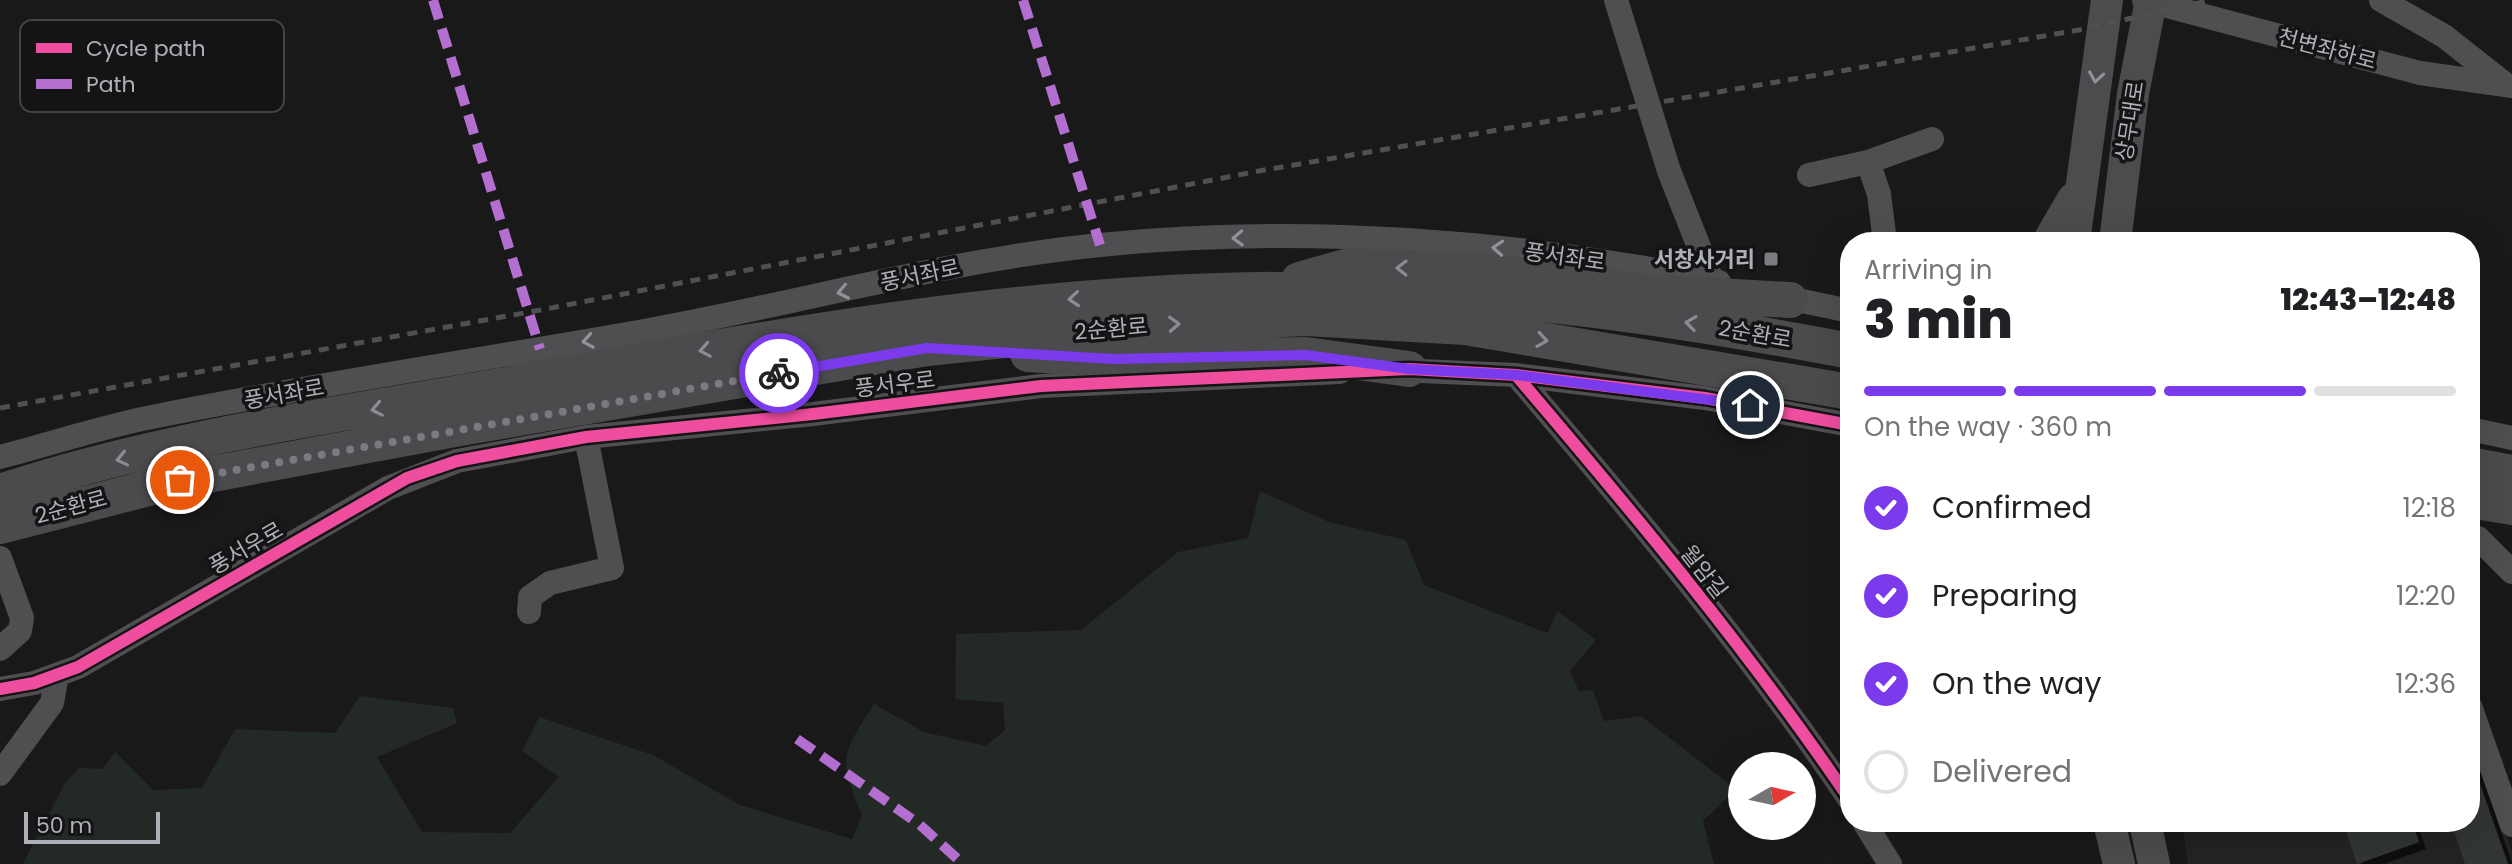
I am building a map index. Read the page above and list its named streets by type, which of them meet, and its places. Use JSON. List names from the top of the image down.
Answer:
{
  "streets": {
    "highway": ["2순환로"],
    "main road": ["상무대로"],
    "street": [
      "천변좌하로",
      "풍서좌로",
      "풍서우로",
      "월암길"
    ]
  },
  "crossings": [
    ["천변좌하로", "상무대로"],
    ["풍서우로", "월암길"]
  ],
  "one_way": ["풍서좌로"],
  "places": {
    "transit": ["서창사거리"]
  },
  "legend": ["Cycle path", "Path"],
  "scale_bar": "50 m",
  "north": "right",
  "page": {
    "heading": ["3 min", "Arriving in", "12:43–12:48"],
    "bar": "On the way · 360 m",
    "list": [
      ["Confirmed", "12:18"],
      ["Preparing", "12:20"],
      ["On the way", "12:36"],
      "Delivered"
    ],
    "scale": "50 m"
  }
}
